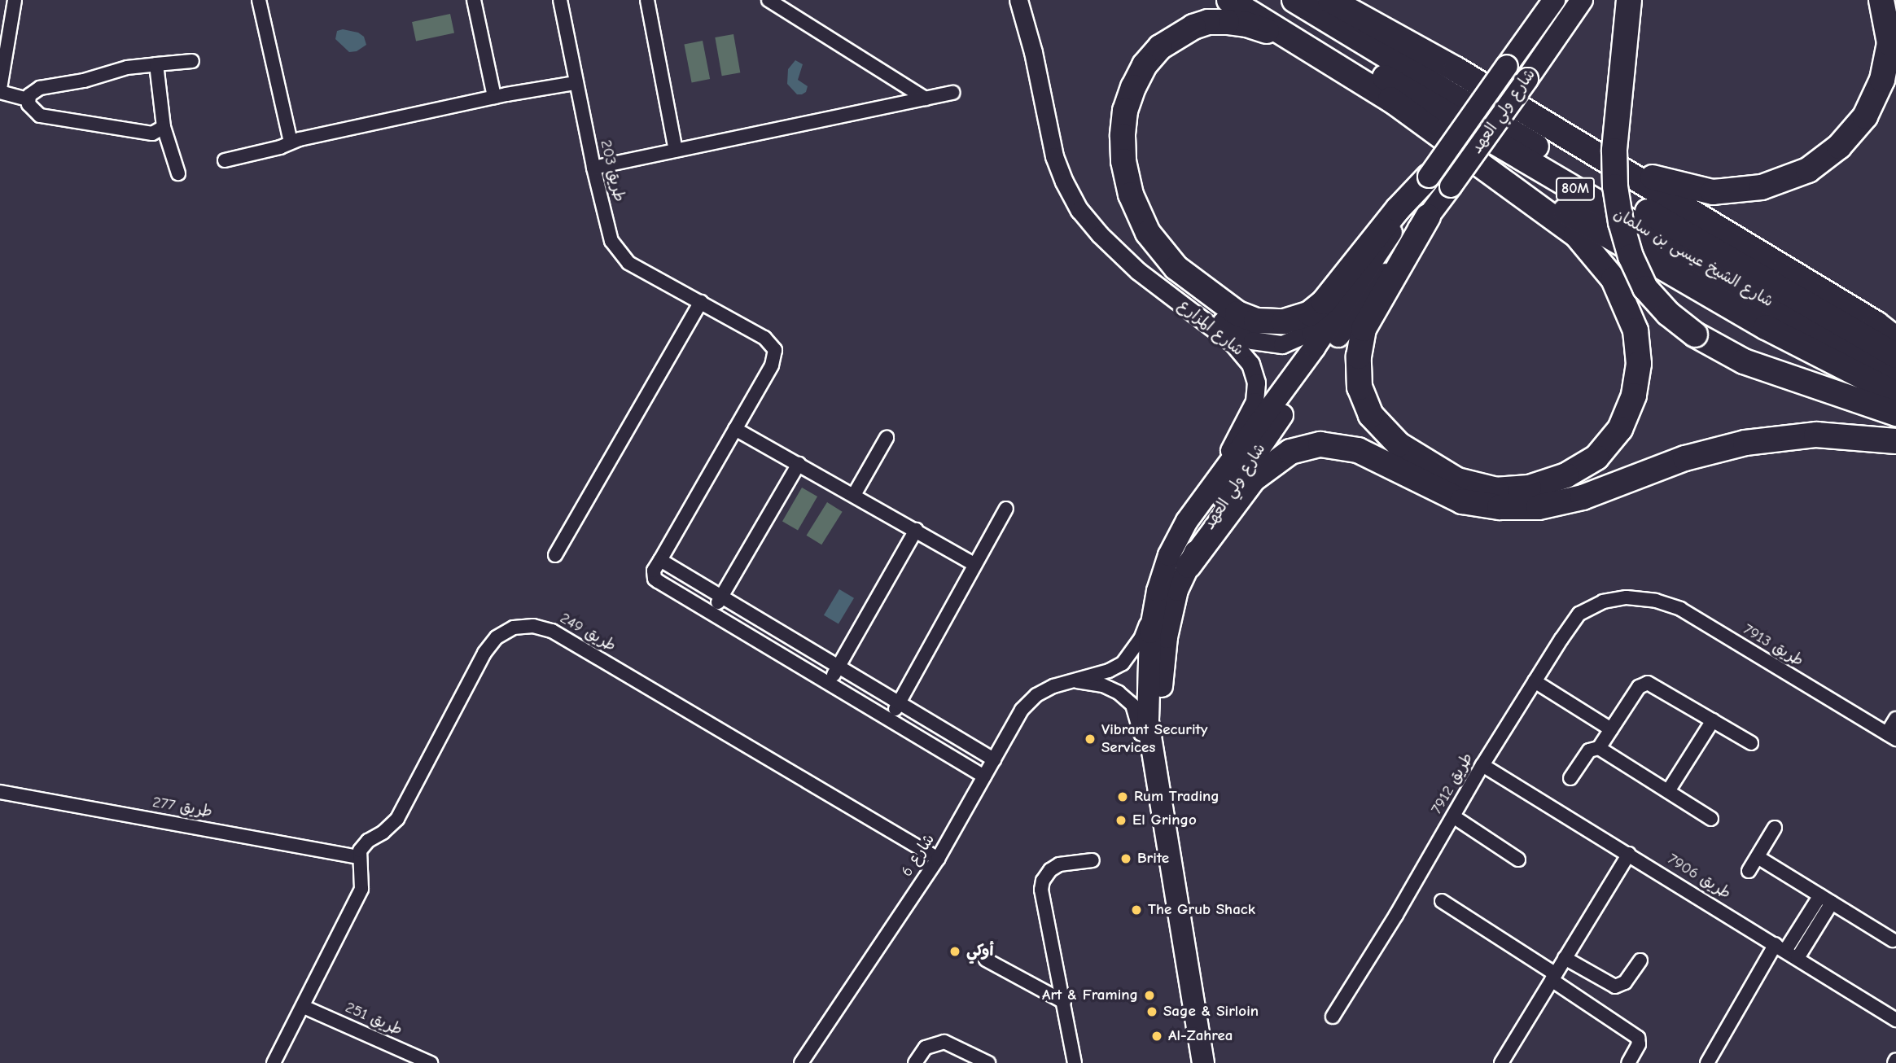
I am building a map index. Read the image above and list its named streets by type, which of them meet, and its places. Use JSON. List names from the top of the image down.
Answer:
{
  "streets": {
    "highway": ["80M", "شارع الشيخ عيسى بن سلمان"],
    "main road": ["شارع ولي العهد"],
    "street": [
      "طريق 203",
      "شارع المزارع",
      "طريق 249",
      "طريق 7913",
      "طريق 7912",
      "طريق 277",
      "شارع 6",
      "طريق 7906",
      "طريق 251"
    ]
  },
  "crossings": [
    ["شارع ولي العهد", "شارع المزارع"],
    ["شارع ولي العهد", "شارع 6"],
    ["طريق 249", "طريق 277"],
    ["طريق 249", "شارع 6"],
    ["طريق 7913", "طريق 7912"],
    ["طريق 7912", "طريق 7906"]
  ],
  "places": [
    "Vibrant Security Services",
    "Rum Trading",
    "El Gringo",
    "Brite",
    "The Grub Shack",
    "أوكي",
    "Art & Framing",
    "Sage & Sirloin",
    "Al-Zahrea"
  ]
}
